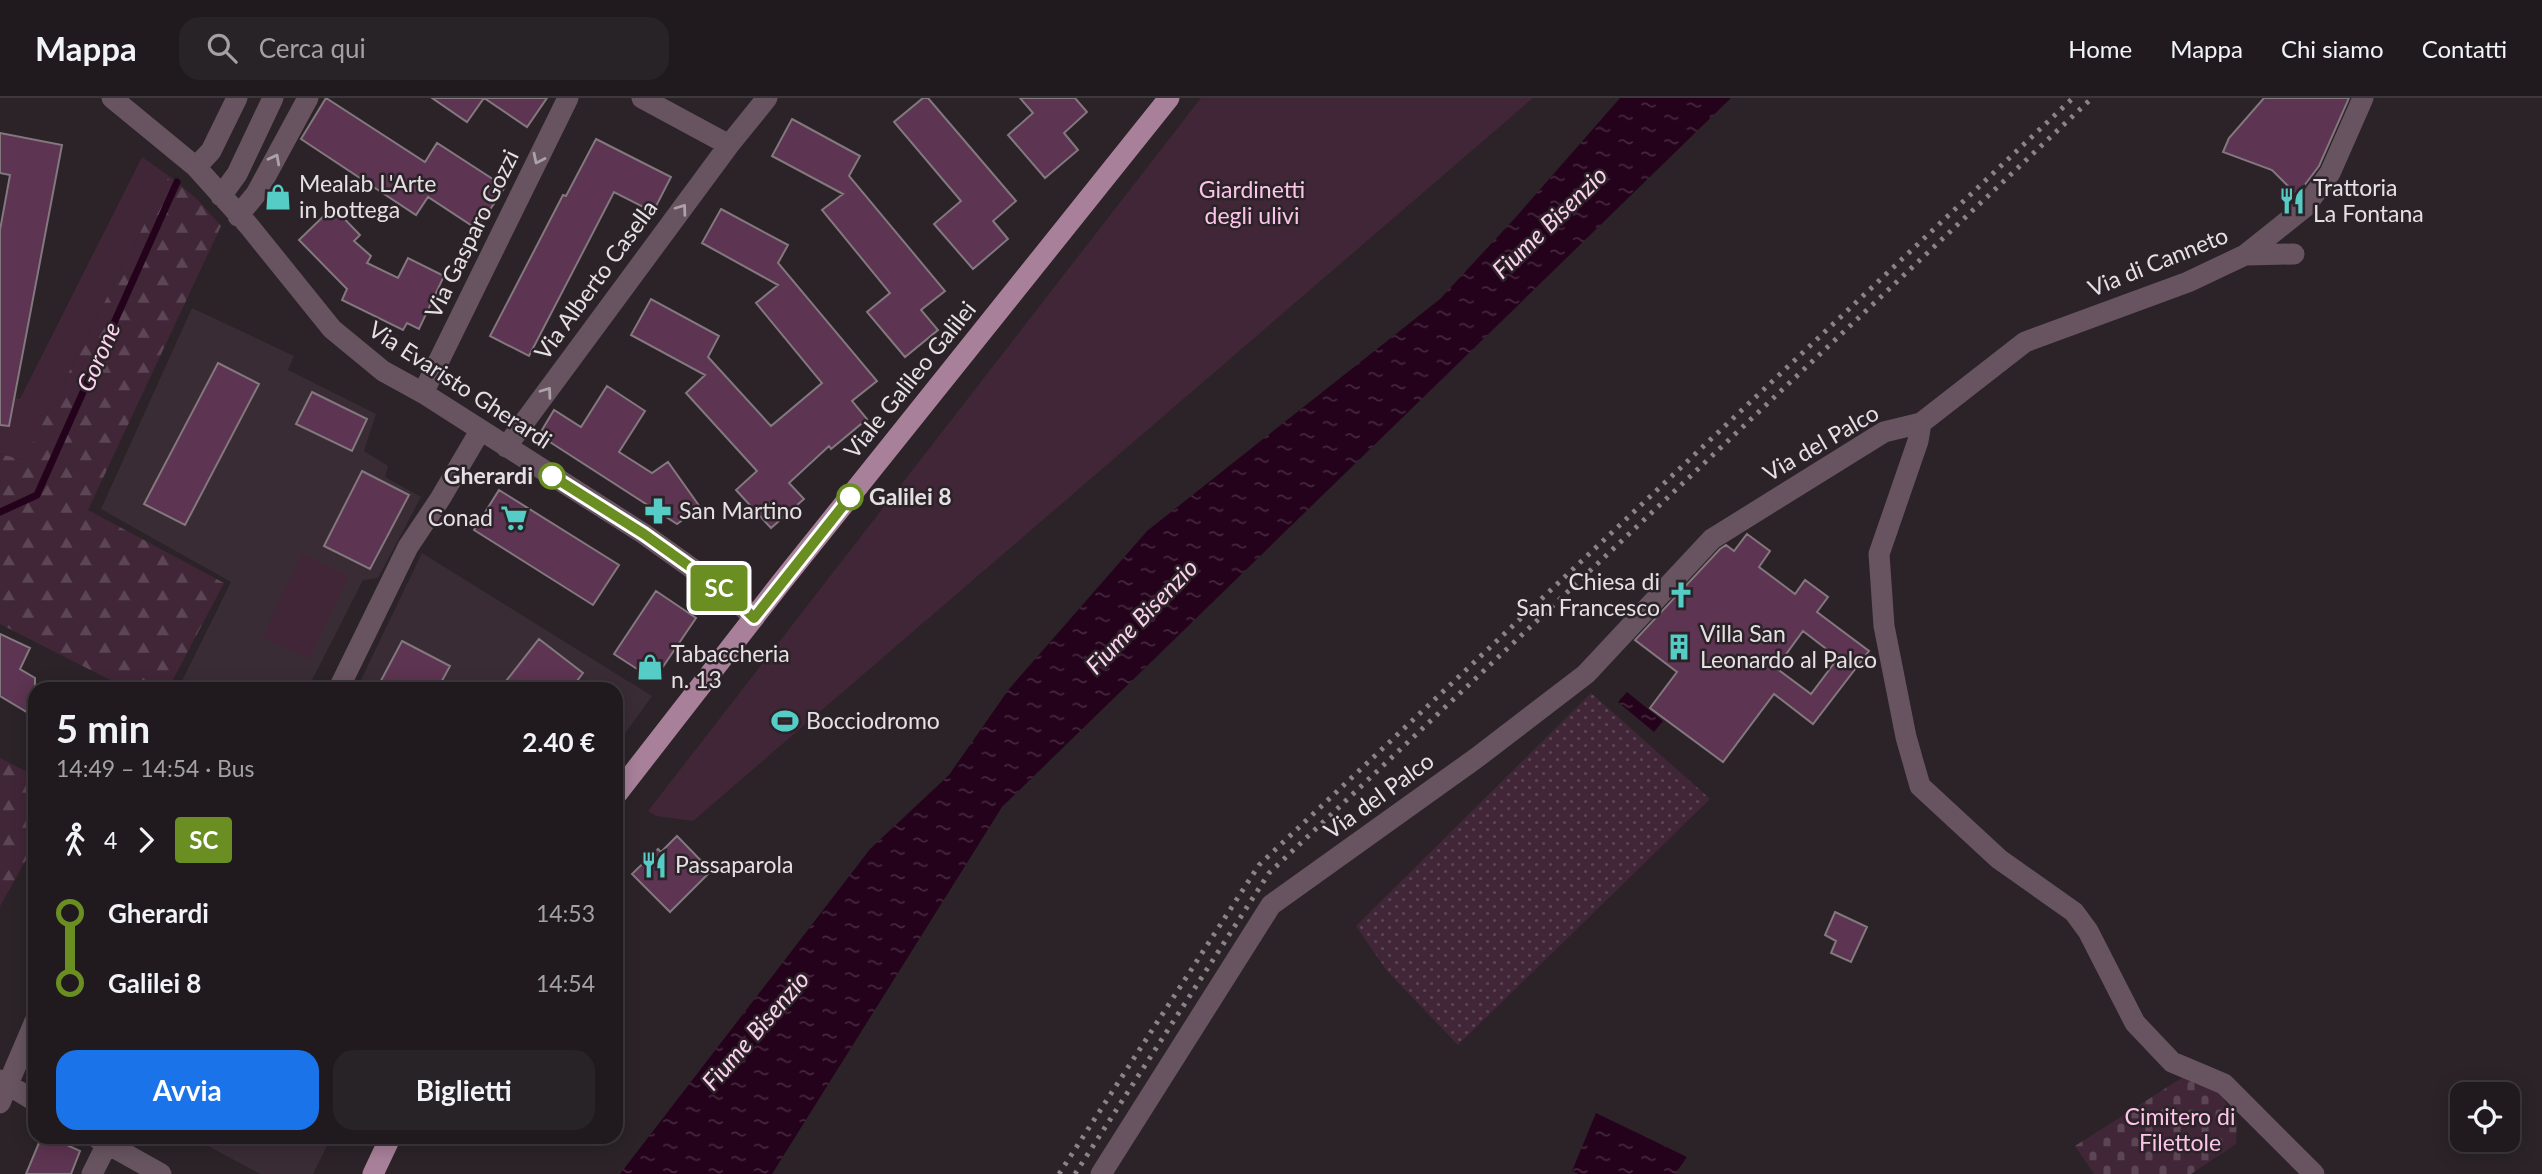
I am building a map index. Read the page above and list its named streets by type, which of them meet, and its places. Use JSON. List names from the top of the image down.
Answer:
{
  "streets": {
    "main road": ["Viale Galileo Galilei"],
    "street": [
      "Via Gasparo Gozzi",
      "Via di Canneto",
      "Via Alberto Casella",
      "Via Evaristo Gherardi",
      "Via del Palco"
    ]
  },
  "crossings": [
    ["Via Gasparo Gozzi", "Via Evaristo Gherardi"],
    ["Via di Canneto", "Via del Palco"],
    ["Via Alberto Casella", "Via Evaristo Gherardi"],
    ["Viale Galileo Galilei", "Via Evaristo Gherardi"]
  ],
  "one_way": ["Via Gasparo Gozzi", "Via Alberto Casella"],
  "water": ["Fiume Bisenzio", "Gorone"],
  "parks": ["Giardinetti degli ulivi", "Cimitero di Filettole"],
  "places": {
    "shop": ["Mealab L'Arte in bottega", "Tabaccheria n. 13"],
    "restaurant": ["Trattoria La Fontana", "Passaparola"],
    "other": ["Gherardi", "Galilei 8"],
    "pharmacy": ["San Martino"],
    "supermarket": ["Conad"],
    "church": ["Chiesa di San Francesco"],
    "building": ["Villa San Leonardo al Palco"],
    "sports": ["Bocciodromo"]
  },
  "lines": ["bus line SC"],
  "page": {
    "header": "Mappa",
    "search": "Cerca qui",
    "nav": [
      "Home",
      "Mappa",
      "Chi siamo",
      "Contatti"
    ],
    "on_map": "SC",
    "heading": ["5 min", "14:49 – 14:54 · Bus", "2.40 €"],
    "legs": ["4", "SC"],
    "list": [
      {
        "name": "Gherardi",
        "value": "14:53"
      },
      {
        "name": "Galilei 8",
        "value": "14:54"
      }
    ],
    "buttons": ["Avvia", "Biglietti"]
  }
}
